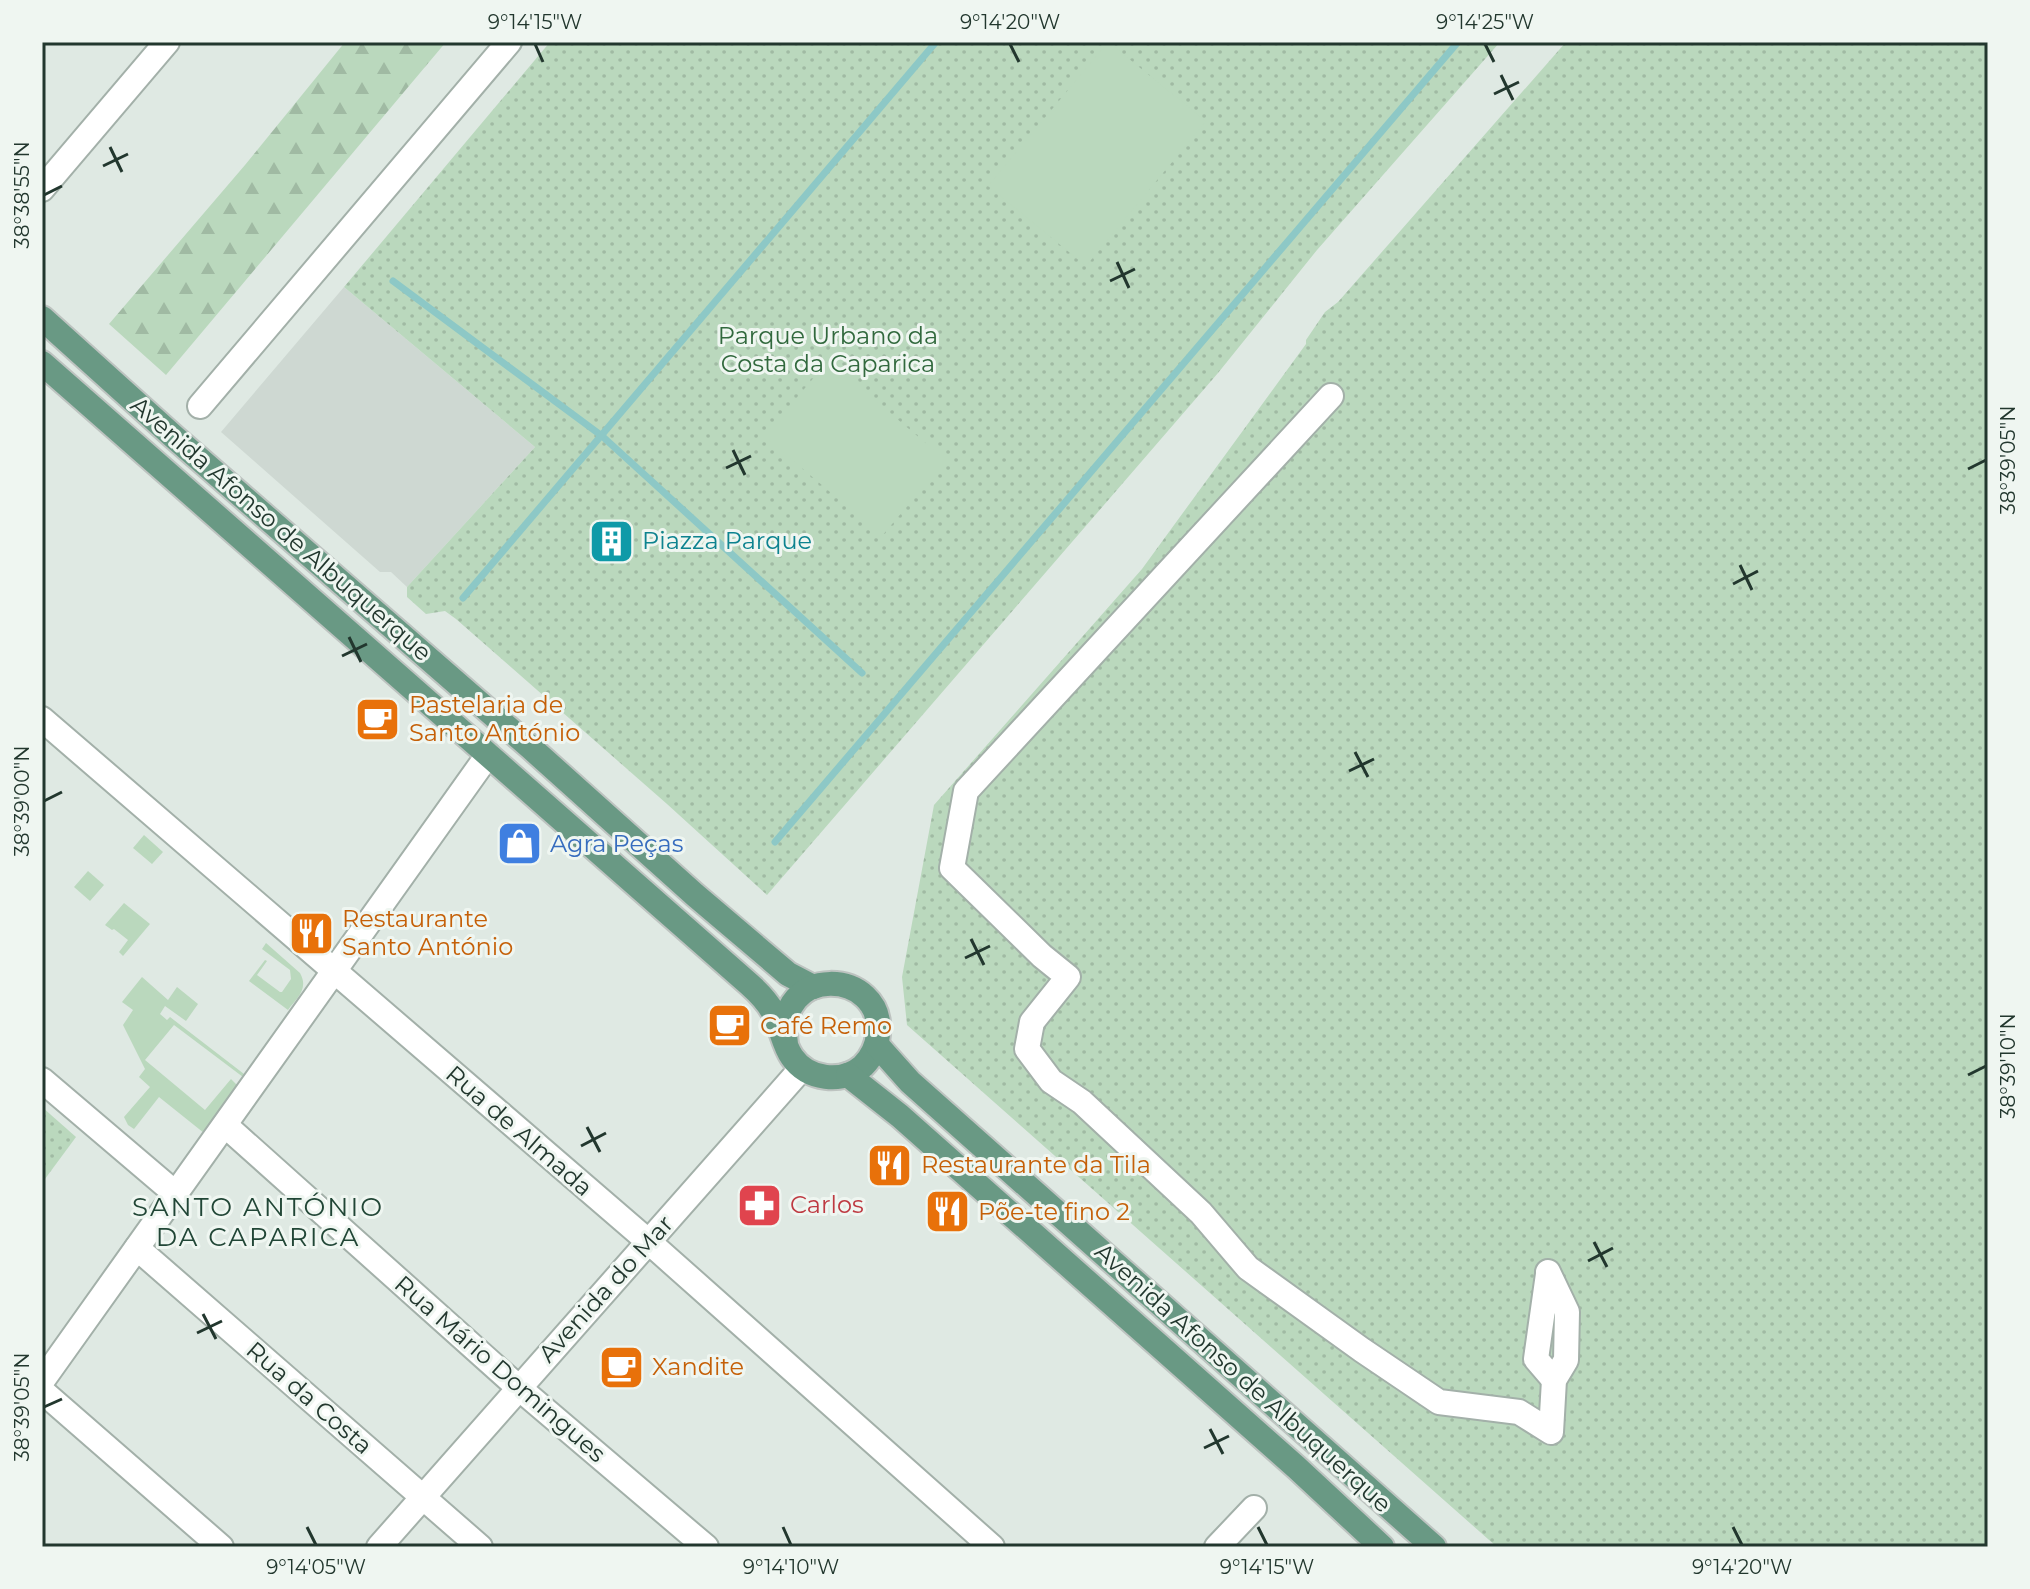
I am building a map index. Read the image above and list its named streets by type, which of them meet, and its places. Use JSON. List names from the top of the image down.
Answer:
{
  "streets": {
    "main road": ["Avenida Afonso de Albuquerque"],
    "street": [
      "Rua de Almada",
      "Avenida do Mar",
      "Rua Mário Domingues",
      "Rua da Costa"
    ]
  },
  "crossings": [
    ["Avenida Afonso de Albuquerque", "Avenida do Mar"],
    ["Rua de Almada", "Avenida do Mar"],
    ["Avenida do Mar", "Rua Mário Domingues"],
    ["Avenida do Mar", "Rua da Costa"]
  ],
  "districts": ["SANTO ANTÓNIO DA CAPARICA"],
  "parks": ["Parque Urbano da Costa da Caparica"],
  "places": {
    "building": ["Piazza Parque"],
    "cafe": ["Pastelaria de Santo António", "Café Remo", "Xandite"],
    "shop": ["Agra Peças"],
    "restaurant": ["Restaurante Santo António", "Restaurante da Tila", "Põe-te fino 2"],
    "pharmacy": ["Carlos"]
  },
  "coordinates": [
    "9°14'15\"W",
    "9°14'20\"W",
    "9°14'25\"W",
    "38°38'55\"N",
    "38°39'05\"N",
    "38°39'00\"N",
    "38°39'10\"N",
    "9°14'05\"W",
    "9°14'10\"W"
  ]
}
